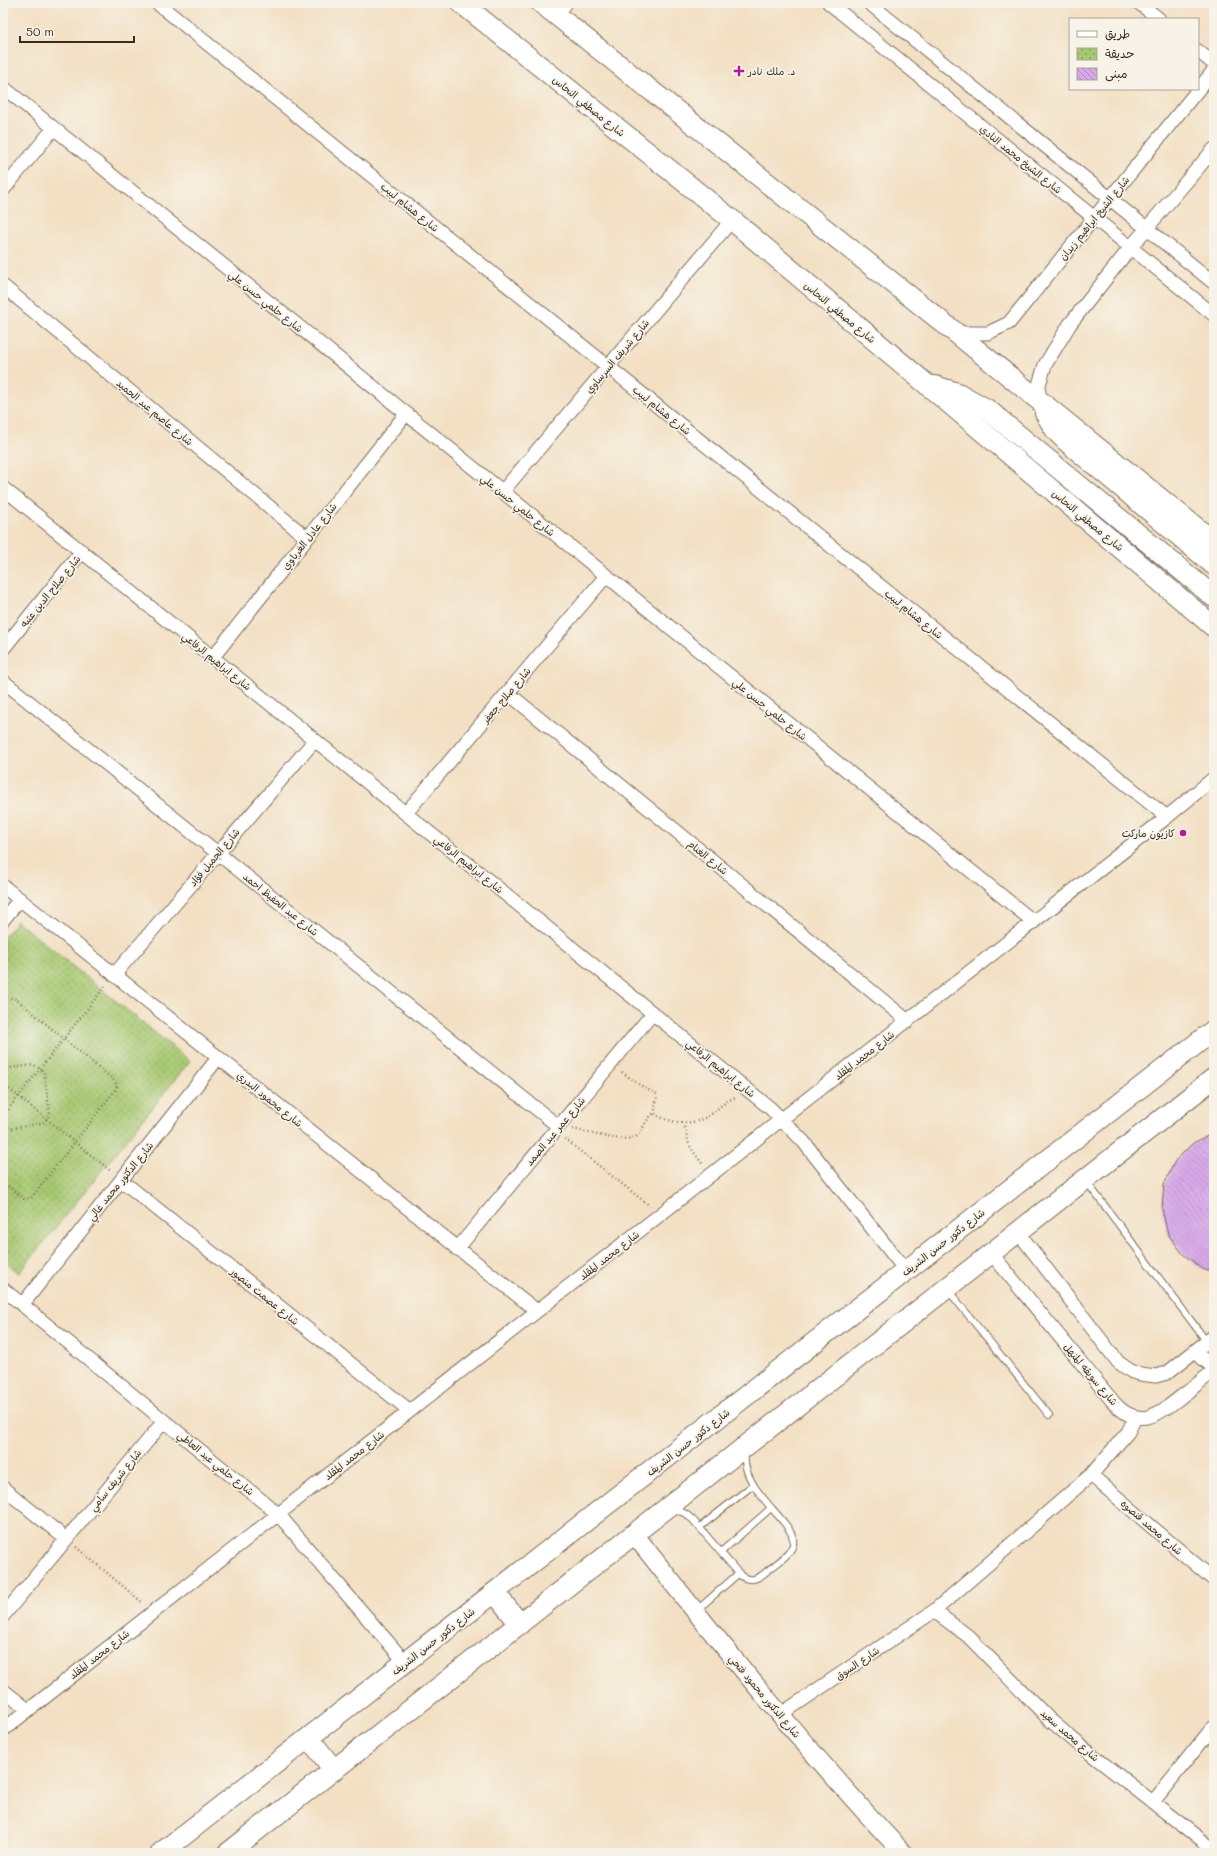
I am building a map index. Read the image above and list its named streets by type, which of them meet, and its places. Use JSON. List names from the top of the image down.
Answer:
{
  "streets": {
    "main road": ["شارع مصطفي النحاس", "شارع دكتور حسن الشريف"],
    "street": [
      "شارع الشيخ محمد النادي",
      "شارع هشام لبيب",
      "شارع الشيخ ابراهيم زيدان",
      "شارع حلمي حسن علي",
      "شارع شريف السرساوي",
      "شارع عاصم عبد الحميد",
      "شارع عادل الغرباوي",
      "شارع صلاح الدين عتبه",
      "شارع ابراهيم الرفاعي",
      "شارع صلاح جعفر",
      "شارع الجميل فؤاد",
      "شارع الغنام",
      "شارع عبد الحفيظ احمد",
      "شارع محمد المقلد",
      "شارع محمود البدري",
      "شارع عمر عبد الصمد",
      "شارع الدكتور محمد غالي",
      "شارع عصمت منصور",
      "شارع سويقه المنهل",
      "شارع حلمي عبد العاطي",
      "شارع شريف سامي",
      "شارع محمد قنصوه",
      "شارع السوق",
      "شارع الدكتور محمود فتحي",
      "شارع محمد سعيد"
    ]
  },
  "crossings": [
    ["شارع مصطفي النحاس", "شارع شريف السرساوي"],
    ["شارع الشيخ محمد النادي", "شارع الشيخ ابراهيم زيدان"],
    ["شارع هشام لبيب", "شارع شريف السرساوي"],
    ["شارع هشام لبيب", "شارع محمد المقلد"],
    ["شارع حلمي حسن علي", "شارع شريف السرساوي"],
    ["شارع حلمي حسن علي", "شارع عادل الغرباوي"],
    ["شارع حلمي حسن علي", "شارع صلاح جعفر"],
    ["شارع حلمي حسن علي", "شارع محمد المقلد"],
    ["شارع عاصم عبد الحميد", "شارع عادل الغرباوي"],
    ["شارع عادل الغرباوي", "شارع ابراهيم الرفاعي"],
    ["شارع صلاح الدين عتبه", "شارع ابراهيم الرفاعي"],
    ["شارع ابراهيم الرفاعي", "شارع صلاح جعفر"],
    ["شارع ابراهيم الرفاعي", "شارع الجميل فؤاد"],
    ["شارع ابراهيم الرفاعي", "شارع محمد المقلد"],
    ["شارع ابراهيم الرفاعي", "شارع عمر عبد الصمد"],
    ["شارع ابراهيم الرفاعي", "شارع دكتور حسن الشريف"],
    ["شارع صلاح جعفر", "شارع الغنام"],
    ["شارع الجميل فؤاد", "شارع عبد الحفيظ احمد"],
    ["شارع الجميل فؤاد", "شارع محمود البدري"],
    ["شارع الغنام", "شارع محمد المقلد"],
    ["شارع عبد الحفيظ احمد", "شارع عمر عبد الصمد"],
    ["شارع محمد المقلد", "شارع محمود البدري"],
    ["شارع محمد المقلد", "شارع عصمت منصور"],
    ["شارع محمد المقلد", "شارع حلمي عبد العاطي"],
    ["شارع محمود البدري", "شارع عمر عبد الصمد"],
    ["شارع محمود البدري", "شارع الدكتور محمد غالي"],
    ["شارع الدكتور محمد غالي", "شارع عصمت منصور"],
    ["شارع الدكتور محمد غالي", "شارع حلمي عبد العاطي"],
    ["شارع دكتور حسن الشريف", "شارع حلمي عبد العاطي"],
    ["شارع سويقه المنهل", "شارع السوق"],
    ["شارع حلمي عبد العاطي", "شارع شريف سامي"],
    ["شارع محمد قنصوه", "شارع السوق"],
    ["شارع السوق", "شارع الدكتور محمود فتحي"],
    ["شارع السوق", "شارع محمد سعيد"]
  ],
  "places": {
    "health": ["د. ملك نادر"],
    "other": ["كازيون ماركت"]
  },
  "legend": ["طريق", "حديقة", "مبنى"],
  "scale_bar": "50 m"
}
